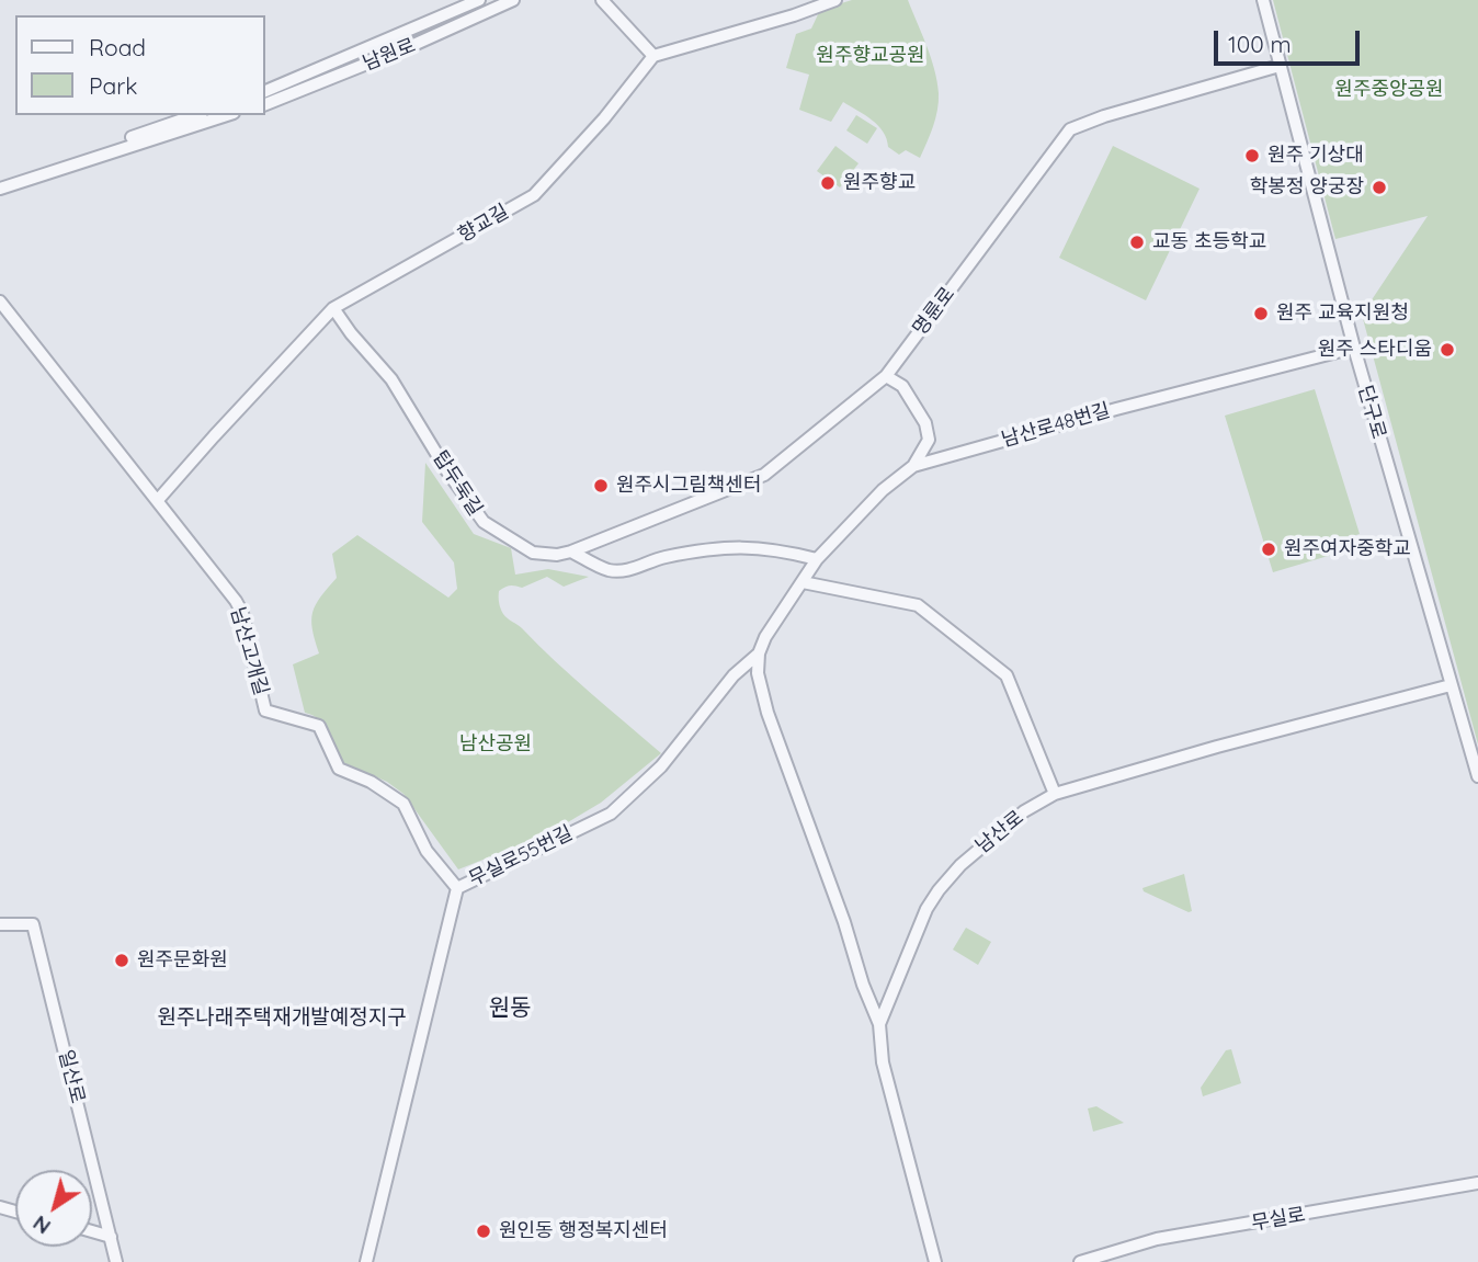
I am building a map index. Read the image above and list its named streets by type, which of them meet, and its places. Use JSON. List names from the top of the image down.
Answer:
{
  "streets": {
    "street": [
      "남원로",
      "향교길",
      "명륜로",
      "단구로",
      "남산로48번길",
      "탑두둑길",
      "남산고개길",
      "남산로",
      "무실로55번길",
      "일산로",
      "무실로"
    ]
  },
  "crossings": [
    ["향교길", "탑두둑길"],
    ["향교길", "남산고개길"],
    ["명륜로", "단구로"],
    ["명륜로", "탑두둑길"],
    ["단구로", "남산로48번길"],
    ["단구로", "남산로"],
    ["남산로48번길", "탑두둑길"],
    ["남산로48번길", "무실로55번길"],
    ["남산고개길", "무실로55번길"]
  ],
  "districts": ["원동", "원주나래주택재개발예정지구"],
  "parks": ["원주향교공원", "원주중앙공원", "남산공원"],
  "places": [
    "원주 기상대",
    "원주향교",
    "학봉정 양궁장",
    "교동 초등학교",
    "원주 교육지원청",
    "원주 스타디움",
    "원주시그림책센터",
    "원주여자중학교",
    "원주문화원",
    "원인동 행정복지센터"
  ],
  "legend": ["Road", "Park"],
  "scale_bar": "100 m",
  "north": "bottom left"
}
